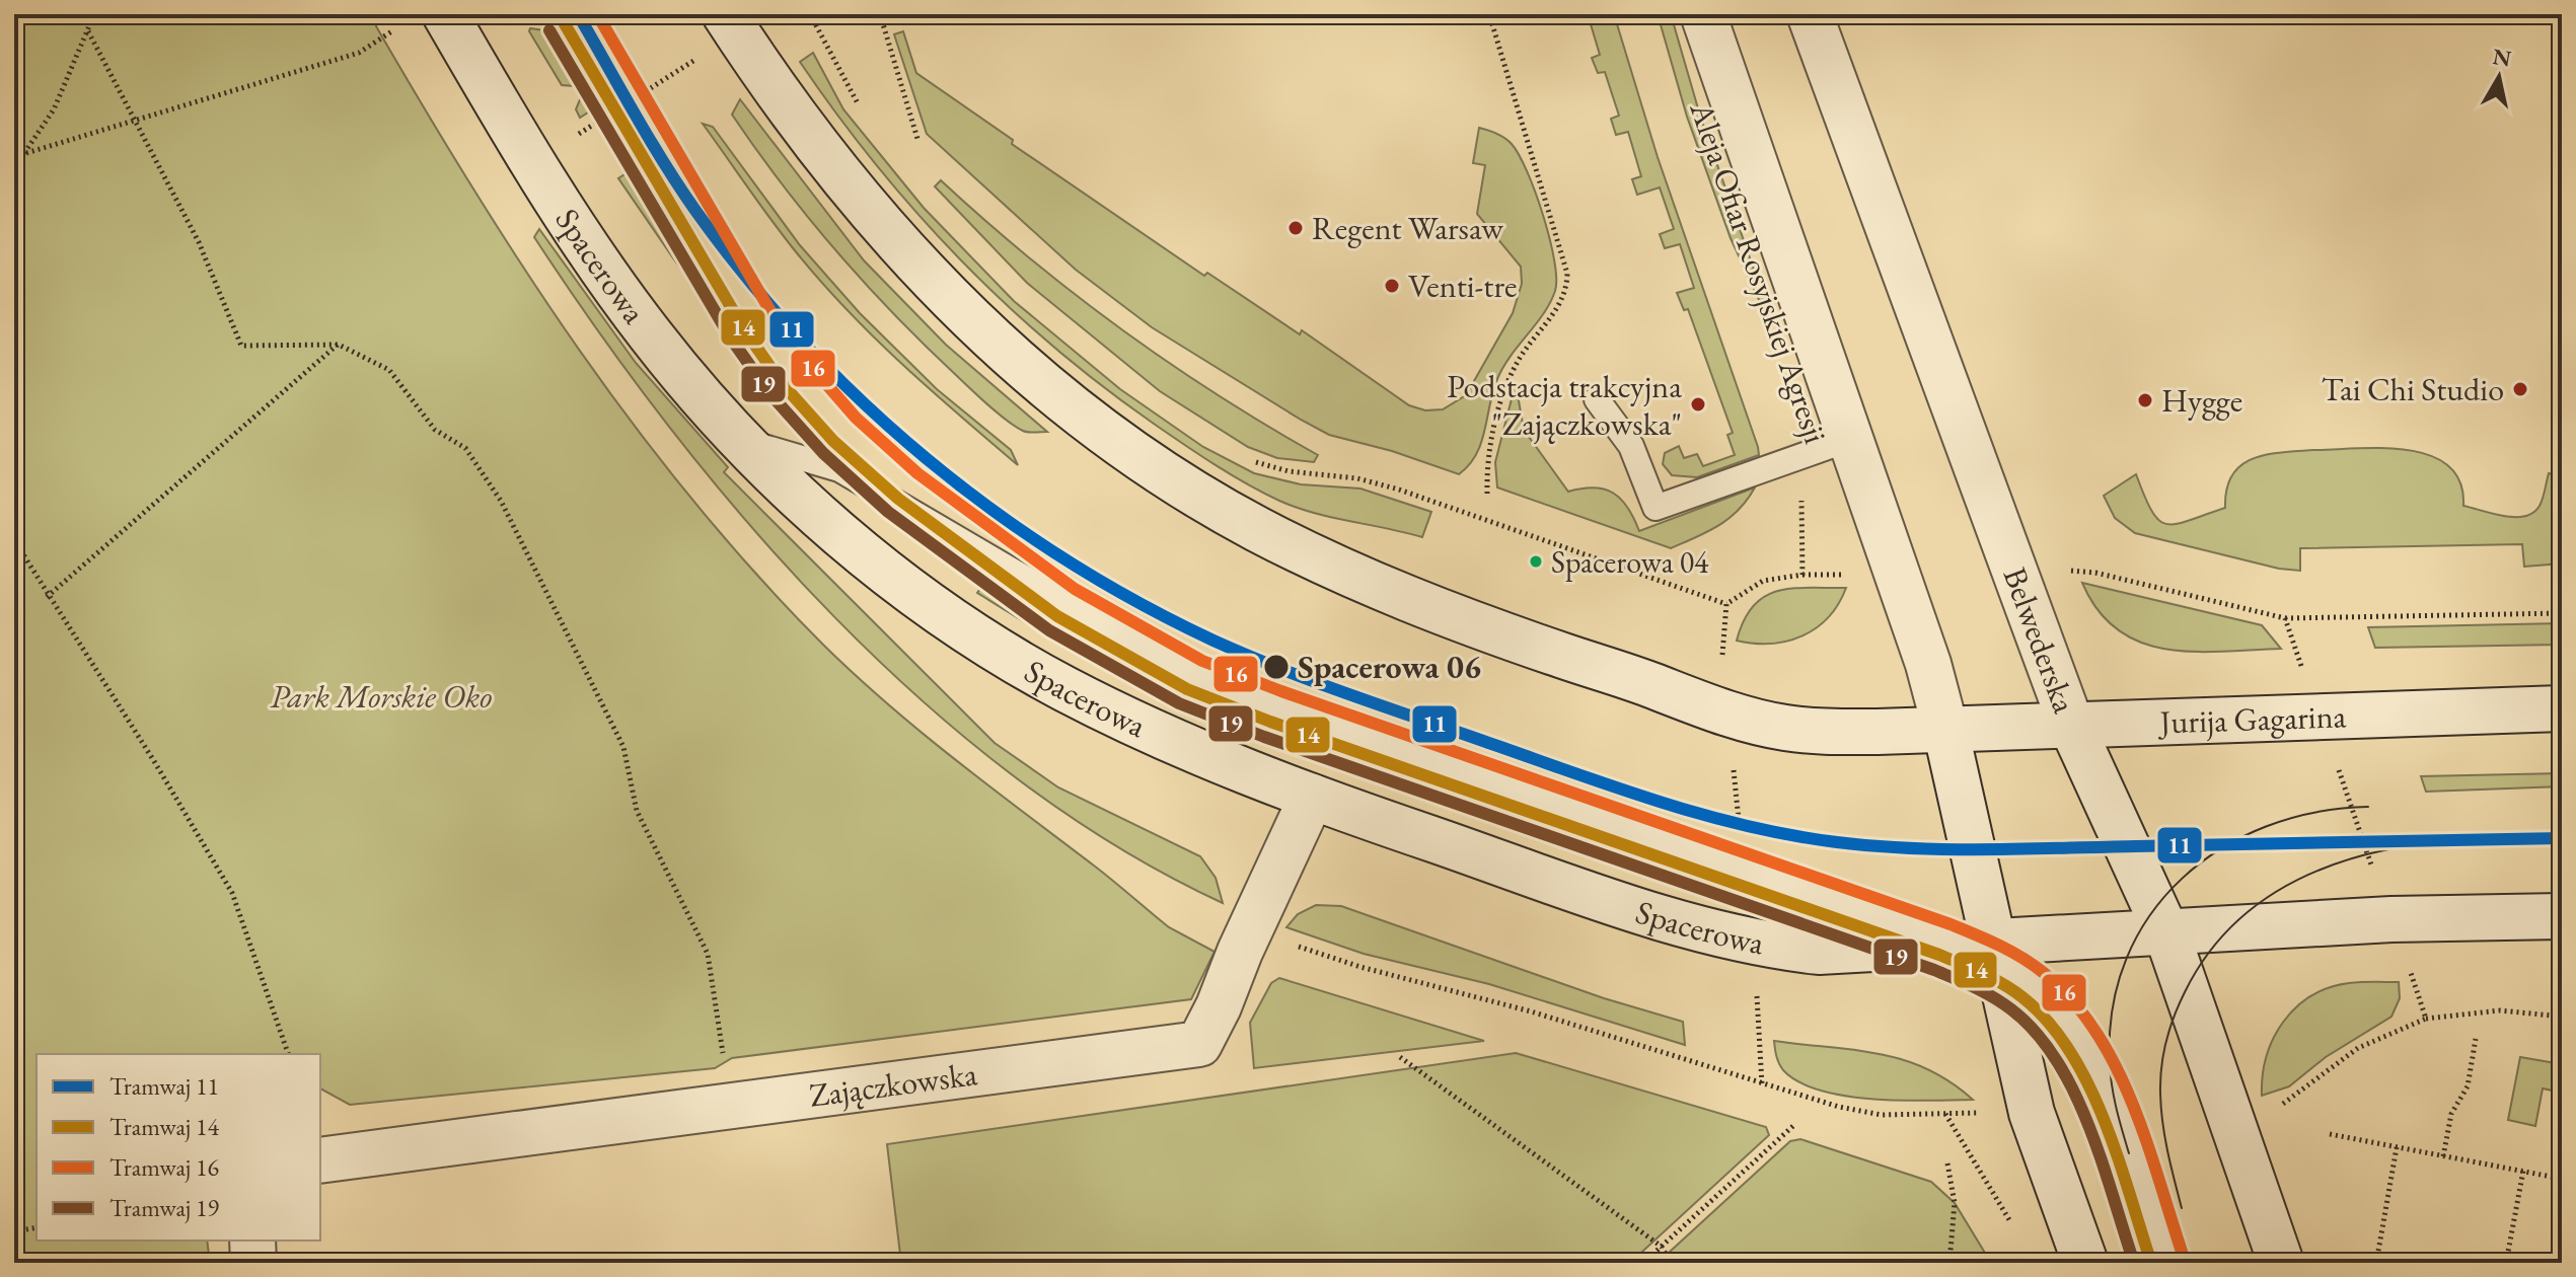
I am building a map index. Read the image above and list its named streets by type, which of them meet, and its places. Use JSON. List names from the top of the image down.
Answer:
{
  "streets": {
    "main road": [
      "Spacerowa",
      "Belwederska",
      "Jurija Gagarina",
      "Zajączkowska"
    ],
    "path": ["Aleja Ofiar Rosyjskiej Agresji"]
  },
  "crossings": [
    ["Spacerowa", "Zajączkowska"],
    ["Belwederska", "Jurija Gagarina"]
  ],
  "parks": ["Park Morskie Oko"],
  "places": [
    "Regent Warsaw",
    "Venti-tre",
    "Tai Chi Studio",
    "Hygge",
    "Podstacja trakcyjna \"Zajączkowska\"",
    "Spacerowa 04",
    "Spacerowa 06"
  ],
  "lines": [
    "tram line 11",
    "tram line 16",
    "tram line 14",
    "tram line 19"
  ],
  "legend": [
    "Tramwaj 11",
    "Tramwaj 14",
    "Tramwaj 16",
    "Tramwaj 19"
  ],
  "north": "top"
}
